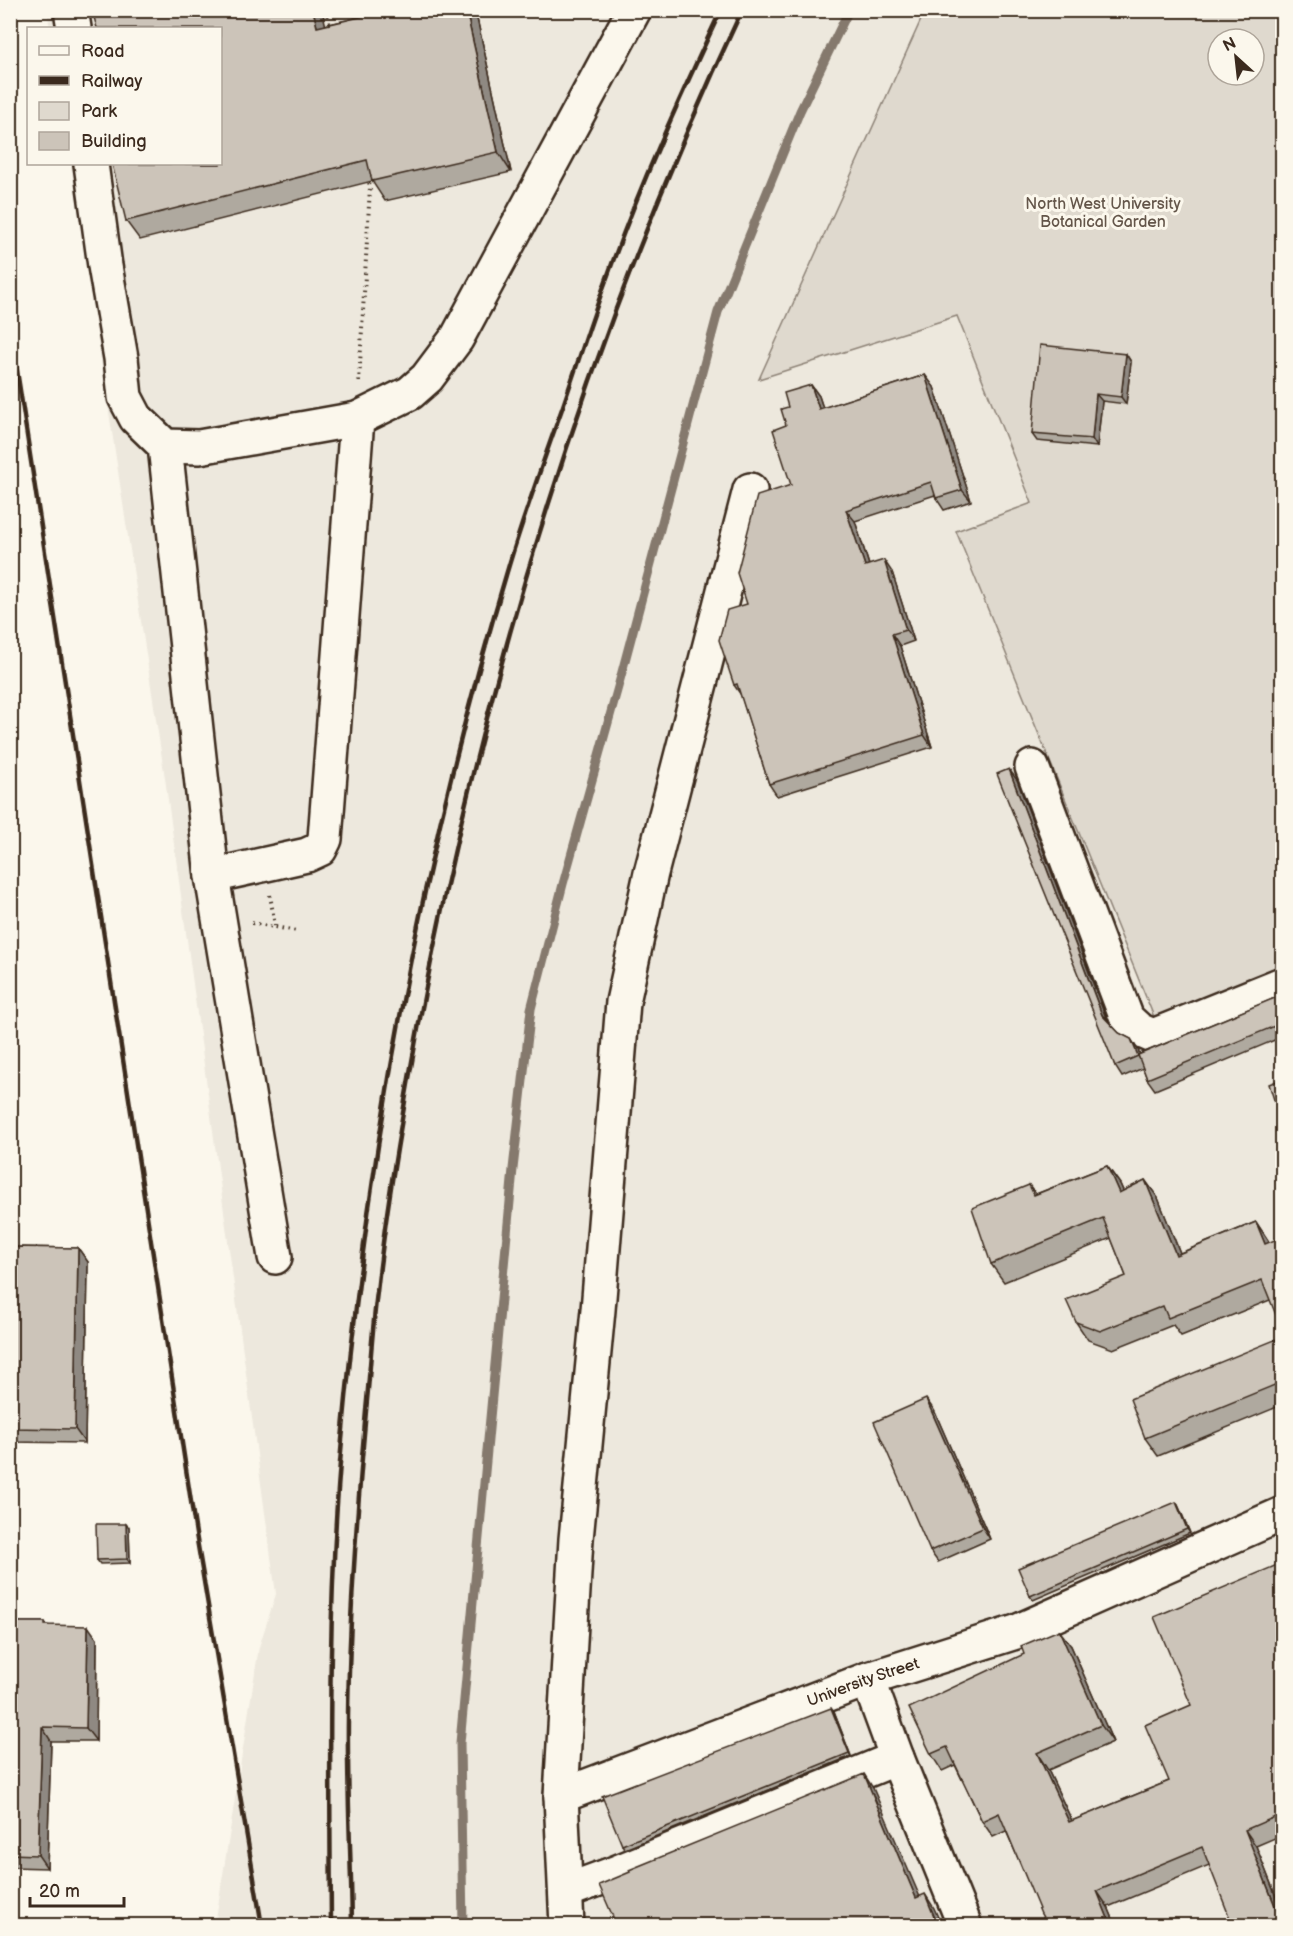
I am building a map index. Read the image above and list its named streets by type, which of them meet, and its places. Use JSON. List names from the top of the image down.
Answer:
{
  "streets": {
    "street": ["University Street"]
  },
  "parks": ["North West University Botanical Garden"],
  "legend": [
    "Road",
    "Railway",
    "Park",
    "Building"
  ],
  "scale_bar": "20 m",
  "north": "top left"
}
